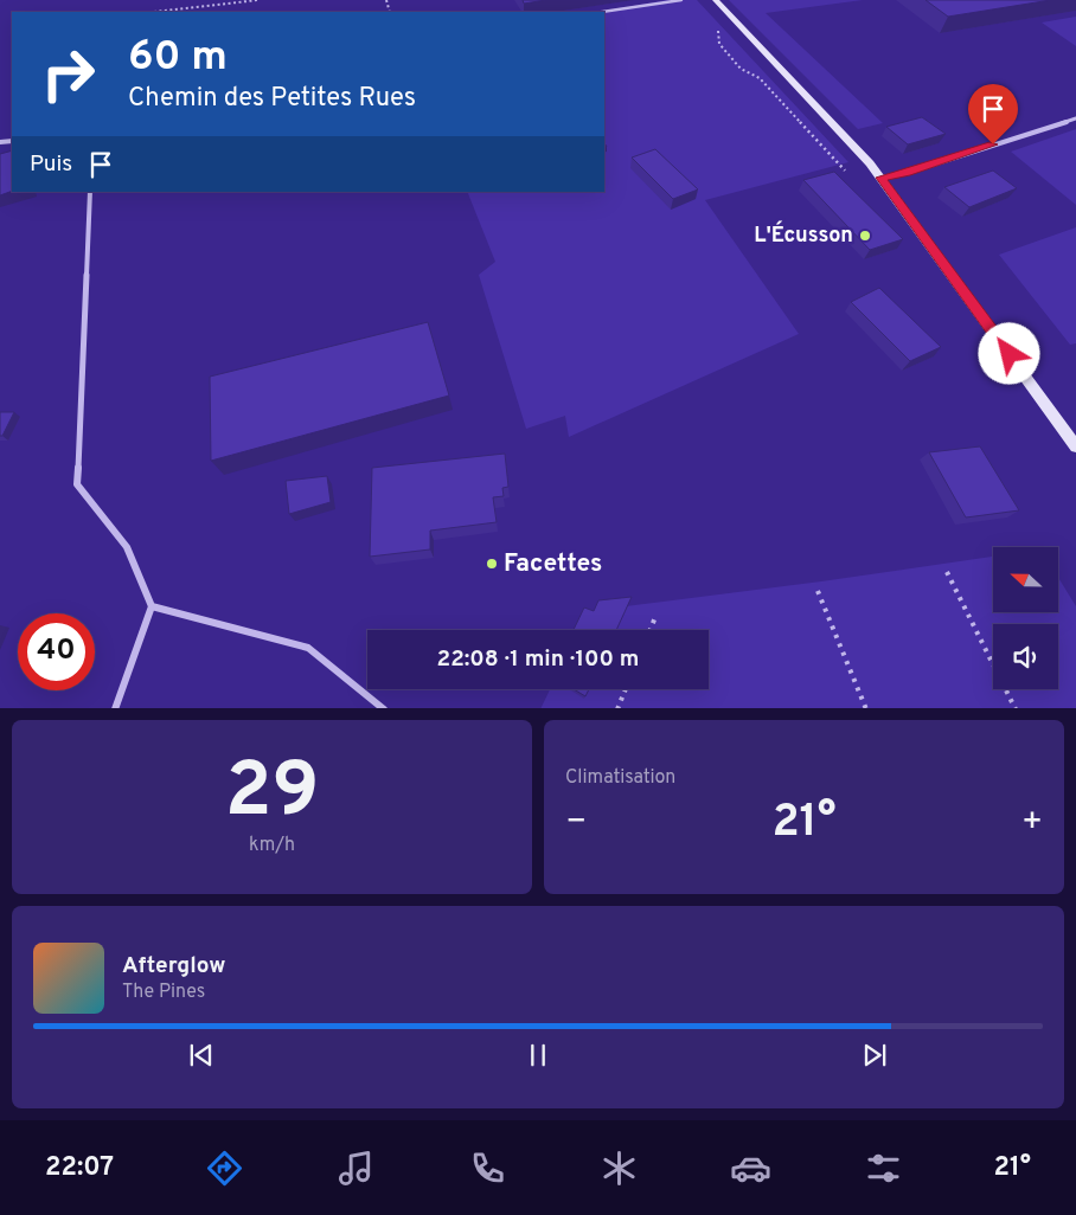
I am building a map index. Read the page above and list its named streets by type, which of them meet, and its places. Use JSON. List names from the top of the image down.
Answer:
{
  "places": ["L'Écusson", "Facettes"],
  "north": "left",
  "page": {
    "turn": ["60 m", "Chemin des Petites Rues"],
    "then": "Puis",
    "limit": "40",
    "trip": "22:08 · 1 min · 100 m",
    "tile": [
      ["29", "km/h"],
      "Climatisation"
    ],
    "heat": ["−", "21°", "+"],
    "song": ["Afterglow", "The Pines"],
    "tabs": ["22:07", "21°"]
  }
}
